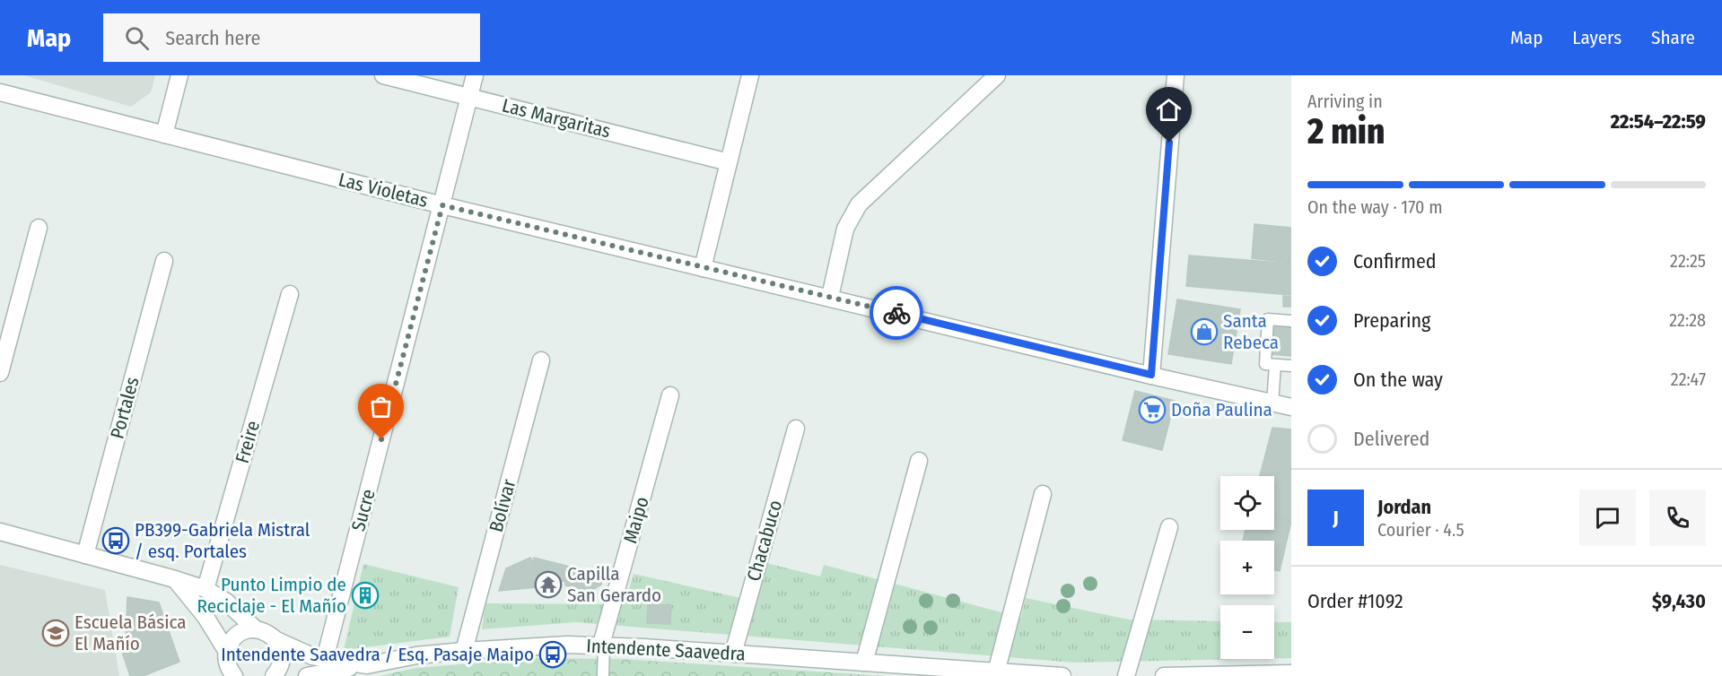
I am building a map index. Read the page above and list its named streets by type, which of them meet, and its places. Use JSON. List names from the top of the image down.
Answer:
{
  "streets": {
    "street": [
      "Las Margaritas",
      "Las Violetas",
      "Portales",
      "Freire",
      "Bolívar",
      "Sucre",
      "Maipo",
      "Chacabuco",
      "Intendente Saavedra"
    ]
  },
  "crossings": [
    ["Las Margaritas", "Sucre"],
    ["Las Violetas", "Sucre"],
    ["Bolívar", "Intendente Saavedra"],
    ["Sucre", "Intendente Saavedra"],
    ["Maipo", "Intendente Saavedra"],
    ["Chacabuco", "Intendente Saavedra"]
  ],
  "places": {
    "shop": ["Santa Rebeca"],
    "supermarket": ["Doña Paulina"],
    "bus stop": ["PB399-Gabriela Mistral / esq. Portales", "Intendente Saavedra / Esq. Pasaje Maipo"],
    "temple": ["Capilla San Gerardo"],
    "building": ["Punto Limpio de Reciclaje - El Mañío"],
    "school or university": ["Escuela Básica El Mañío"]
  },
  "page": {
    "header": "Map",
    "search": "Search here",
    "nav": ["Map", "Layers", "Share"],
    "heading": ["2 min", "Arriving in", "22:54–22:59"],
    "panel": [
      "Jordan",
      "Courier · 4.5",
      "Order #1092",
      "$9,430"
    ],
    "bar": "On the way · 170 m",
    "list": [
      ["Confirmed", "22:25"],
      ["Preparing", "22:28"],
      ["On the way", "22:47"],
      "Delivered"
    ],
    "map_buttons": ["+", "−"],
    "round": "J"
  }
}
